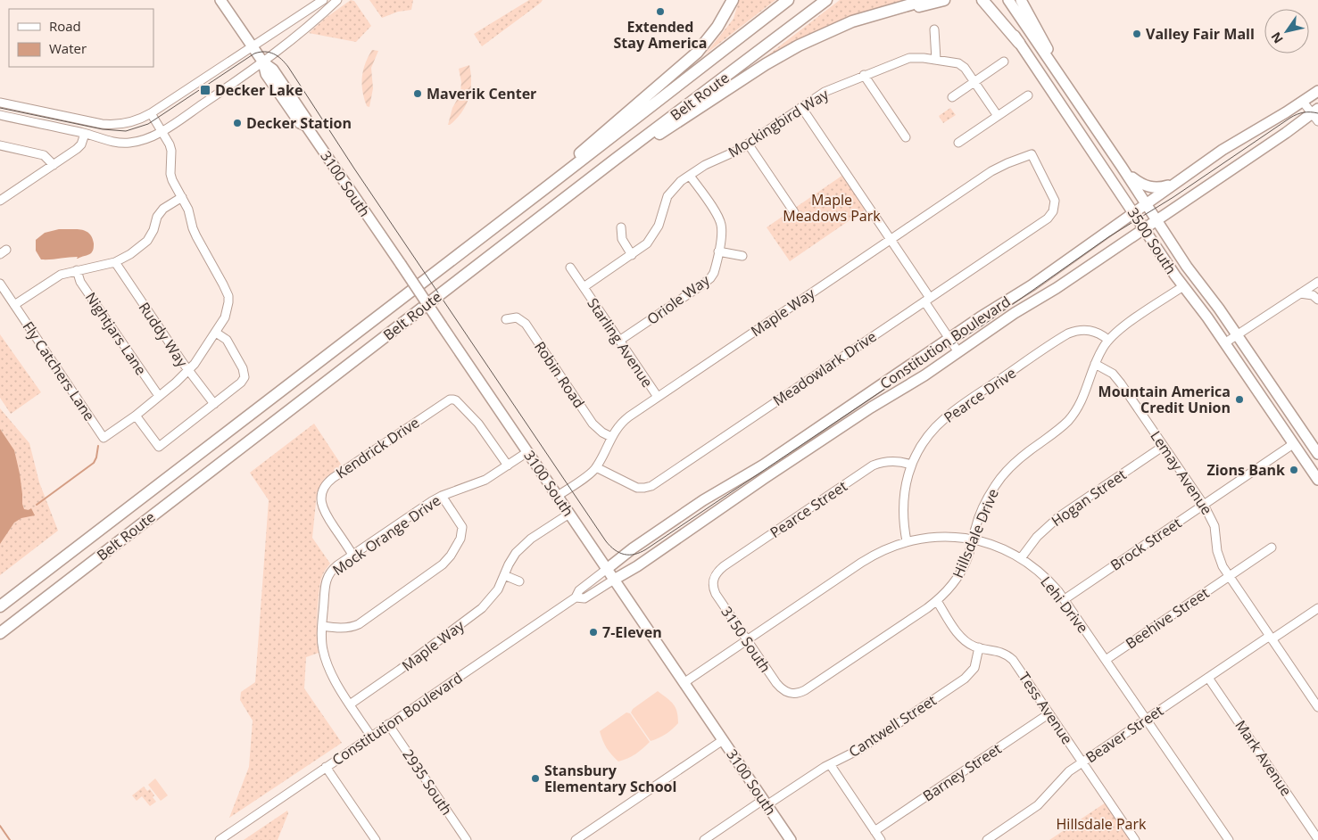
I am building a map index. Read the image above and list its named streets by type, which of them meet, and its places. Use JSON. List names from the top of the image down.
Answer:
{
  "streets": {
    "highway": ["Belt Route"],
    "main road": ["3100 South", "3500 South", "Constitution Boulevard"],
    "street": [
      "Mockingbird Way",
      "Oriole Way",
      "Maple Way",
      "Nightjars Lane",
      "Ruddy Way",
      "Starling Avenue",
      "Meadowlark Drive",
      "Fly Catchers Lane",
      "Robin Road",
      "Pearce Drive",
      "Kendrick Drive",
      "Lemay Avenue",
      "Hogan Street",
      "Pearce Street",
      "Hillsdale Drive",
      "Mock Orange Drive",
      "Brock Street",
      "Lehi Drive",
      "Beehive Street",
      "3150 South",
      "Tess Avenue",
      "Cantwell Street",
      "Beaver Street",
      "Mark Avenue",
      "Barney Street",
      "2935 South"
    ]
  },
  "crossings": [
    ["Mockingbird Way", "Oriole Way"],
    ["Mockingbird Way", "Starling Avenue"],
    ["3100 South", "Maple Way"],
    ["3100 South", "Constitution Boulevard"],
    ["3100 South", "Mock Orange Drive"],
    ["3100 South", "Lehi Drive"],
    ["3100 South", "Cantwell Street"],
    ["3500 South", "Constitution Boulevard"],
    ["3500 South", "Hillsdale Drive"],
    ["3500 South", "Brock Street"],
    ["Oriole Way", "Starling Avenue"],
    ["Maple Way", "Starling Avenue"],
    ["Maple Way", "Meadowlark Drive"],
    ["Maple Way", "Robin Road"],
    ["Maple Way", "Mock Orange Drive"],
    ["Constitution Boulevard", "Mock Orange Drive"],
    ["Constitution Boulevard", "2935 South"],
    ["Pearce Drive", "Pearce Street"],
    ["Pearce Drive", "Hillsdale Drive"],
    ["Pearce Drive", "Lehi Drive"],
    ["Kendrick Drive", "Mock Orange Drive"],
    ["Lemay Avenue", "Hogan Street"],
    ["Lemay Avenue", "Hillsdale Drive"],
    ["Lemay Avenue", "Brock Street"],
    ["Lemay Avenue", "Beehive Street"],
    ["Lemay Avenue", "Beaver Street"],
    ["Hogan Street", "Lehi Drive"],
    ["Pearce Street", "3150 South"],
    ["Hillsdale Drive", "Lehi Drive"],
    ["Hillsdale Drive", "3150 South"],
    ["Hillsdale Drive", "Tess Avenue"],
    ["Brock Street", "Lehi Drive"],
    ["Lehi Drive", "Beehive Street"],
    ["Lehi Drive", "3150 South"],
    ["Lehi Drive", "Beaver Street"],
    ["Tess Avenue", "Cantwell Street"],
    ["Tess Avenue", "Beaver Street"],
    ["Tess Avenue", "Barney Street"],
    ["Beaver Street", "Mark Avenue"]
  ],
  "parks": ["Maple Meadows Park", "Hillsdale Park"],
  "places": {
    "other": [
      "Extended Stay America",
      "Valley Fair Mall",
      "Maverik Center",
      "Decker Station",
      "Mountain America Credit Union",
      "Zions Bank",
      "7-Eleven",
      "Stansbury Elementary School"
    ],
    "transit": ["Decker Lake"]
  },
  "legend": ["Road", "Water"],
  "north": "bottom left"
}
